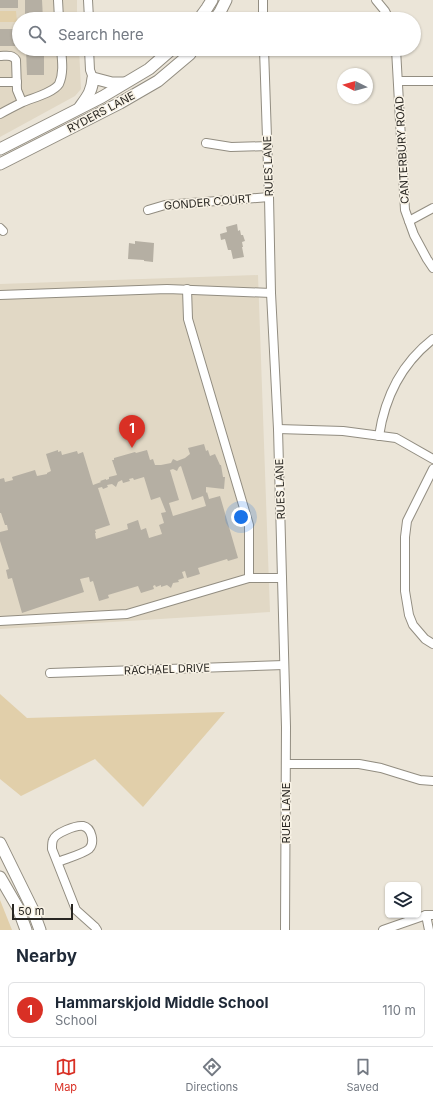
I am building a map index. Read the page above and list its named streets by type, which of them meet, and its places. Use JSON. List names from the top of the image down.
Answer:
{
  "streets": {
    "main road": ["RYDERS LANE"],
    "street": [
      "CANTERBURY ROAD",
      "RUES LANE",
      "GONDER COURT",
      "RACHAEL DRIVE"
    ]
  },
  "crossings": [
    ["RUES LANE", "GONDER COURT"],
    ["RUES LANE", "RACHAEL DRIVE"]
  ],
  "scale_bar": "50 m",
  "north": "left",
  "page": {
    "search": "Search here",
    "pins": "1",
    "scale": "50 m",
    "heading": "Nearby",
    "list": [
      {
        "mark": "1",
        "name": "Hammarskjold Middle School",
        "note": "School",
        "value": "110 m"
      }
    ],
    "nav": ["Map", "Directions", "Saved"]
  }
}
